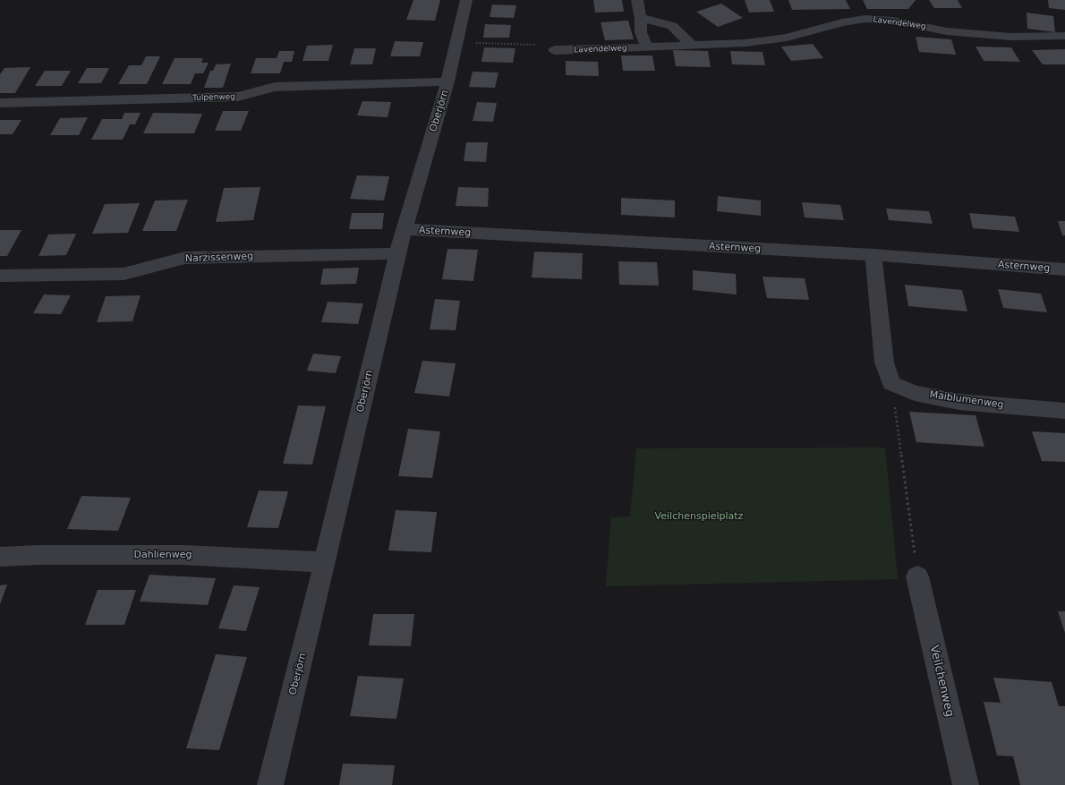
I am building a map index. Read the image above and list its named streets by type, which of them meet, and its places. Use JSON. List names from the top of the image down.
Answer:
{
  "streets": {
    "street": [
      "Lavendelweg",
      "Tulpenweg",
      "Oberjörn",
      "Asternweg",
      "Narzissenweg",
      "Maiblumenweg",
      "Dahlienweg",
      "Veilchenweg"
    ]
  },
  "crossings": [
    ["Tulpenweg", "Oberjörn"],
    ["Oberjörn", "Asternweg"],
    ["Oberjörn", "Narzissenweg"],
    ["Oberjörn", "Dahlienweg"]
  ],
  "parks": ["Veilchenspielplatz"]
}
